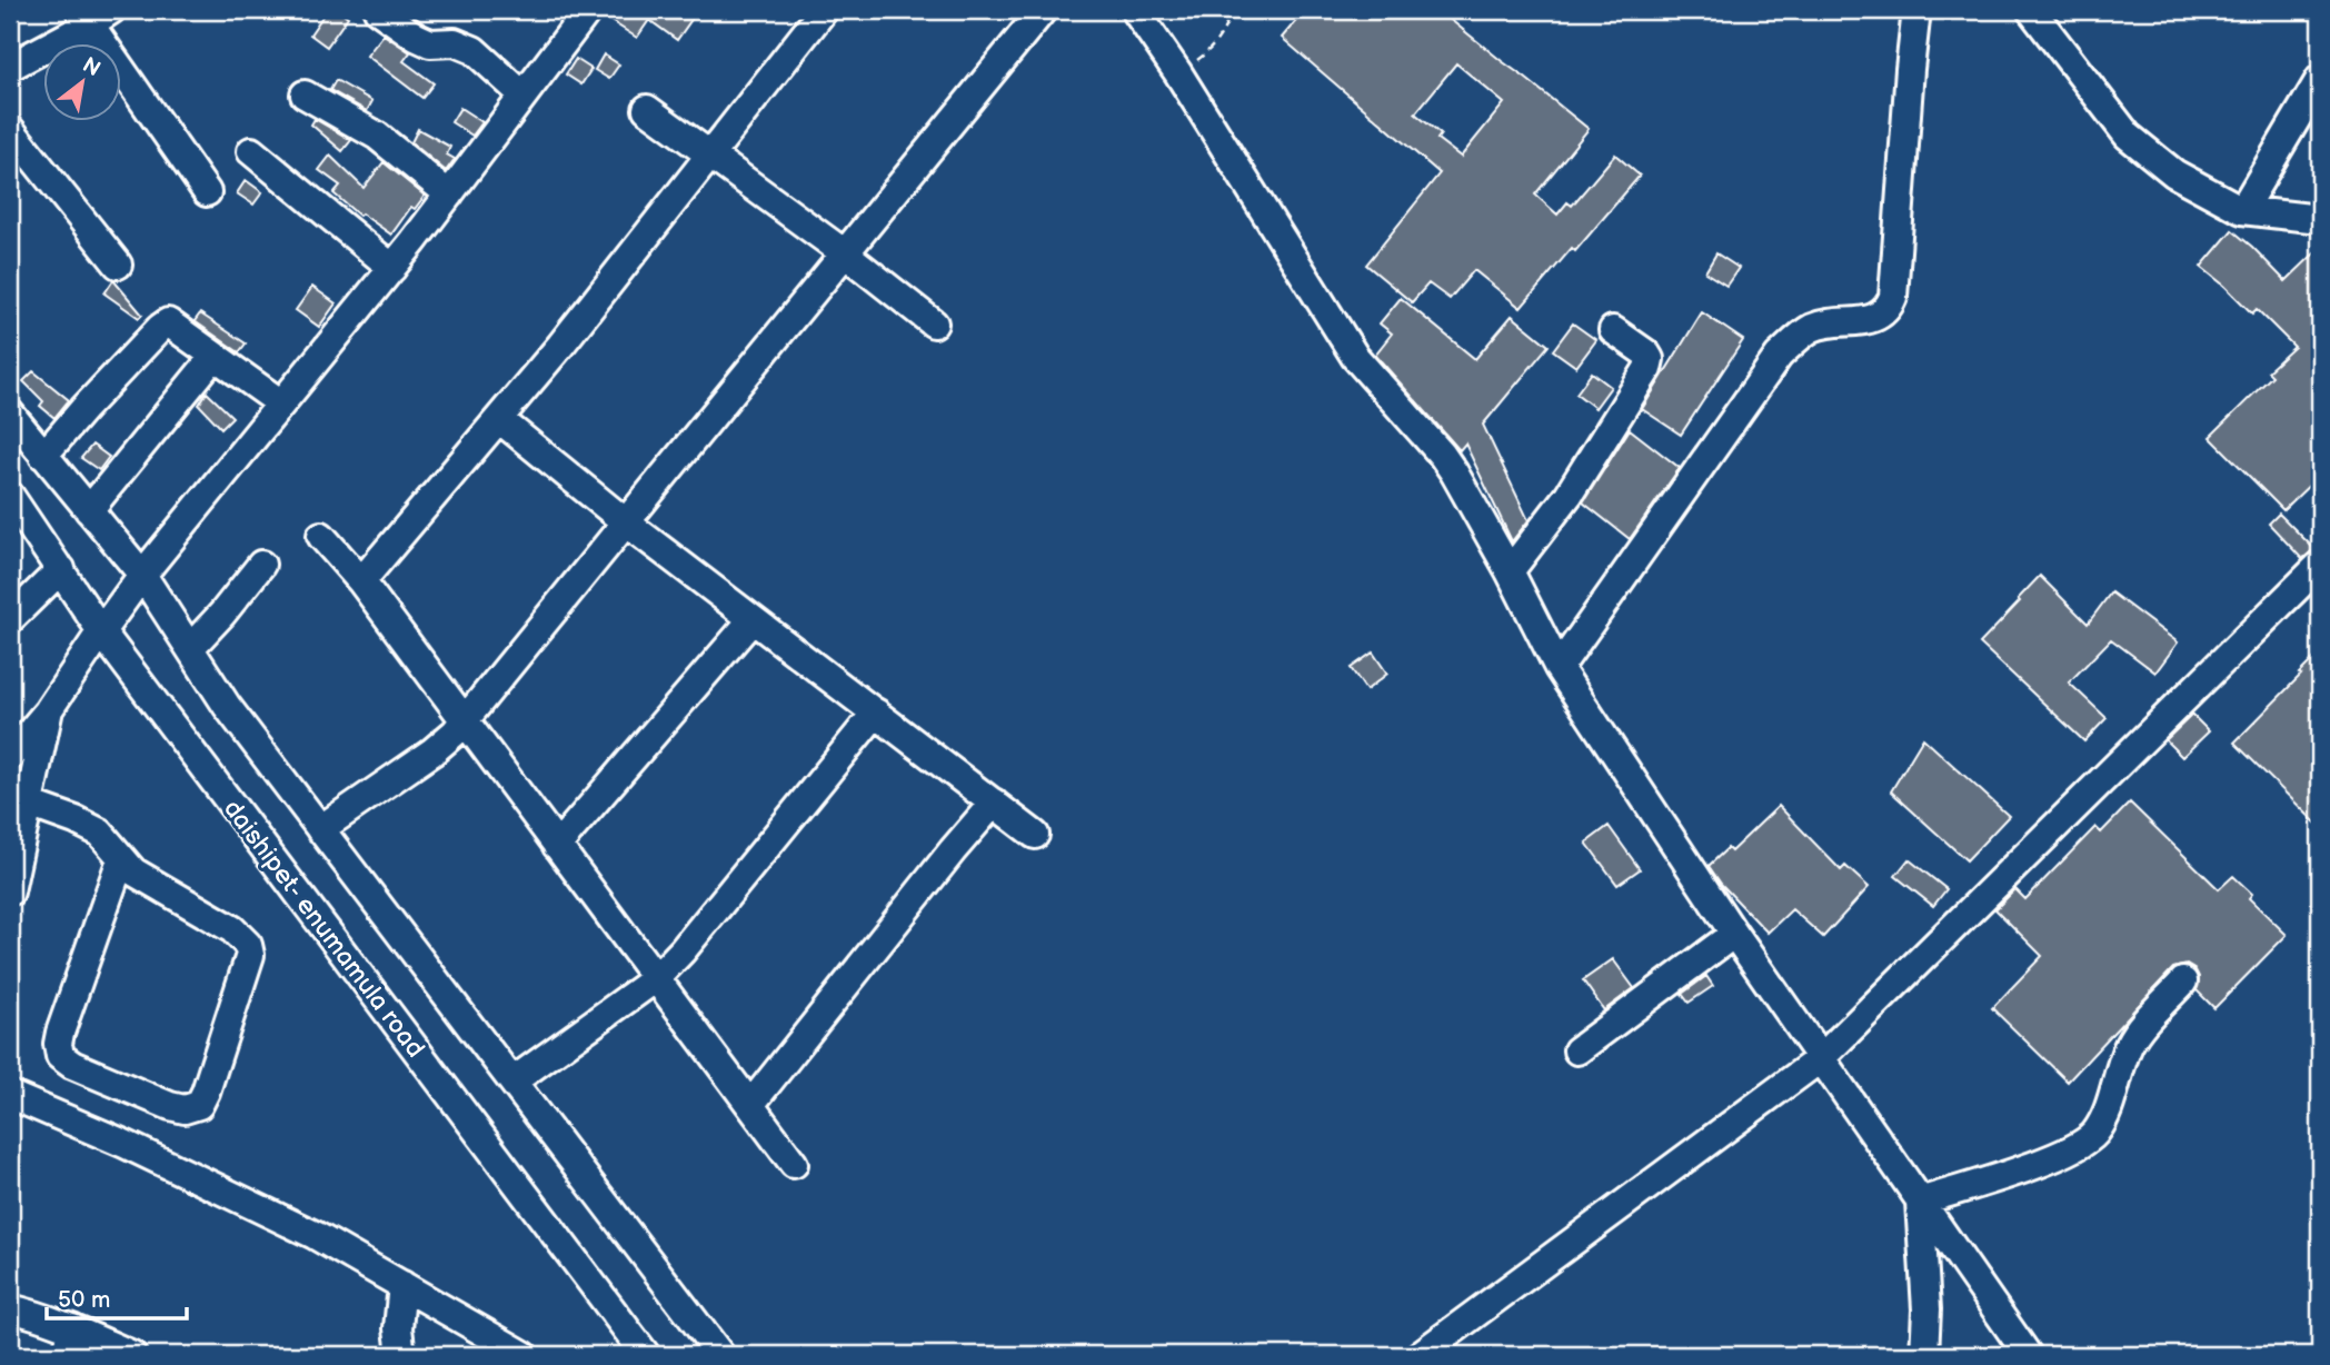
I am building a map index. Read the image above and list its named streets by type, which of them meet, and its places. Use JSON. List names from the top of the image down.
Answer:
{
  "streets": {
    "street": ["daishipet- enumamula road"]
  },
  "scale_bar": "50 m",
  "north": "top right"
}
